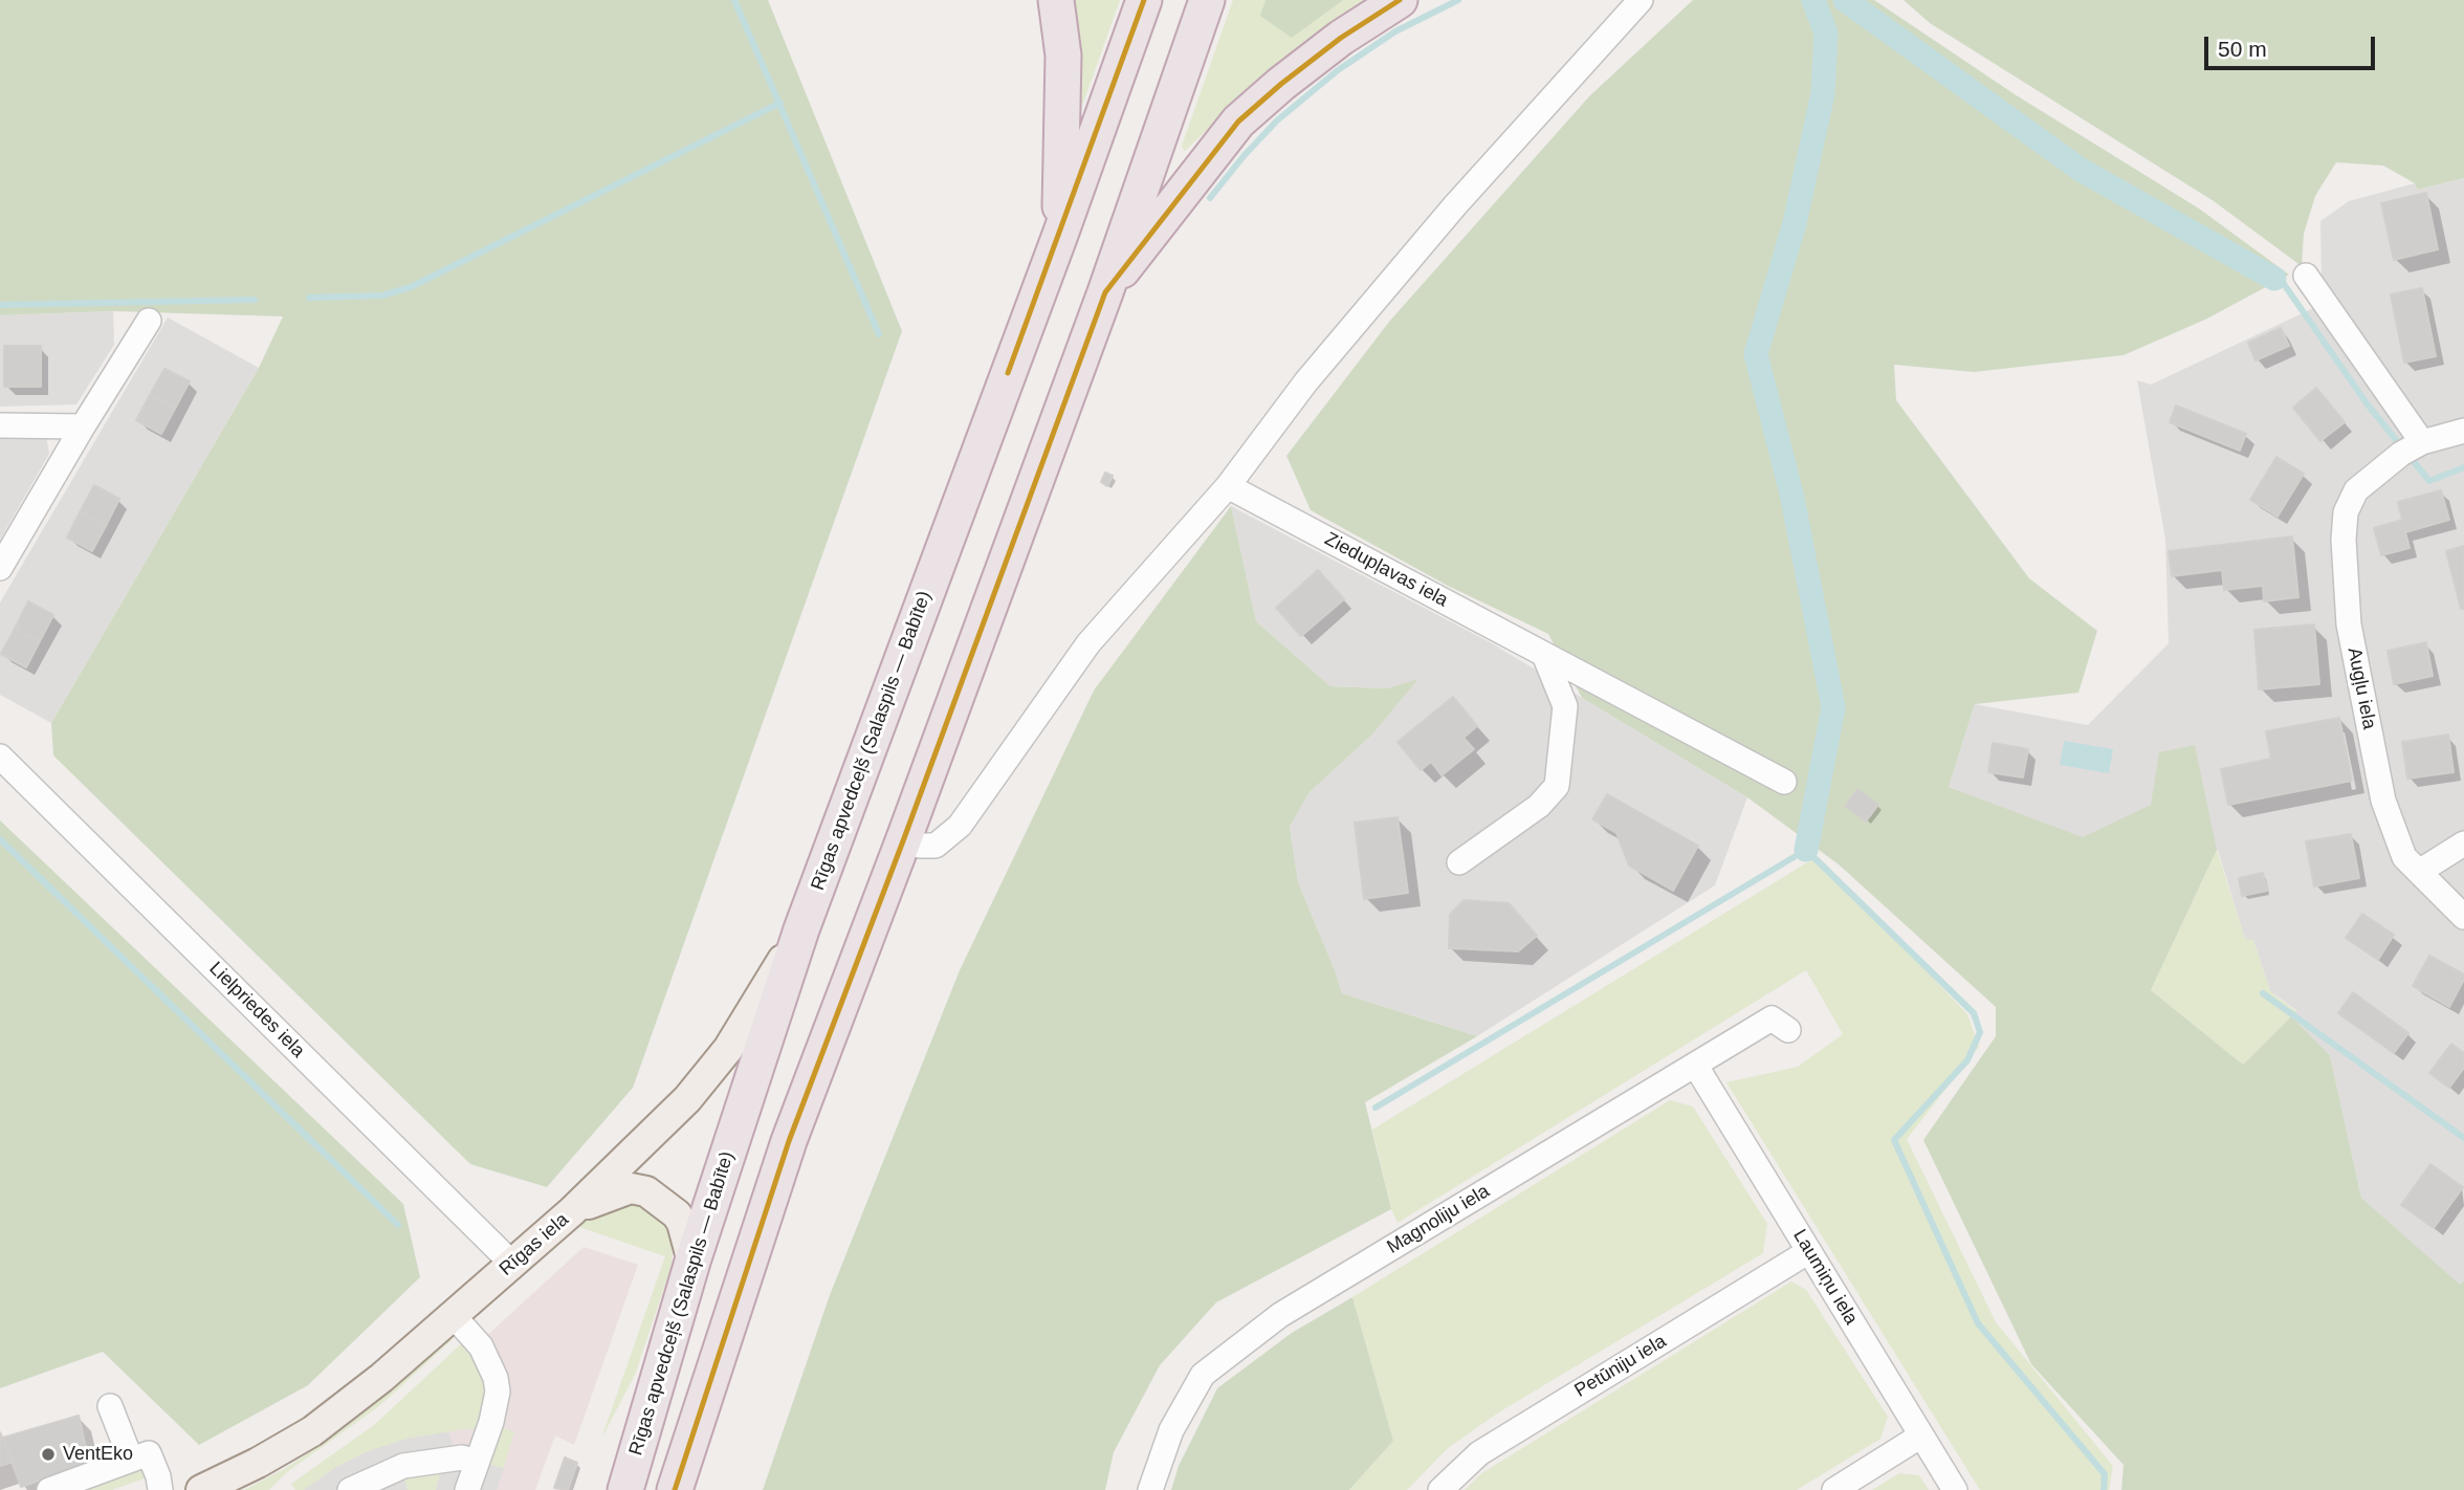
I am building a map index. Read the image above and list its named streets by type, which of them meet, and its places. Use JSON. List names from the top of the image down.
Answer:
{
  "streets": {
    "highway": ["Rīgas apvedceļš (Salaspils — Babīte)"],
    "main road": ["Rīgas iela"],
    "street": [
      "Ziedupļavas iela",
      "Augļu iela",
      "Lielpriedes iela",
      "Magnoliju iela",
      "Laumiņu iela",
      "Petūniju iela"
    ]
  },
  "crossings": [
    ["Rīgas apvedceļš (Salaspils — Babīte)", "Rīgas iela"],
    ["Lielpriedes iela", "Rīgas iela"],
    ["Magnoliju iela", "Laumiņu iela"],
    ["Laumiņu iela", "Petūniju iela"]
  ],
  "places": ["VentEko"],
  "scale_bar": "50 m"
}
